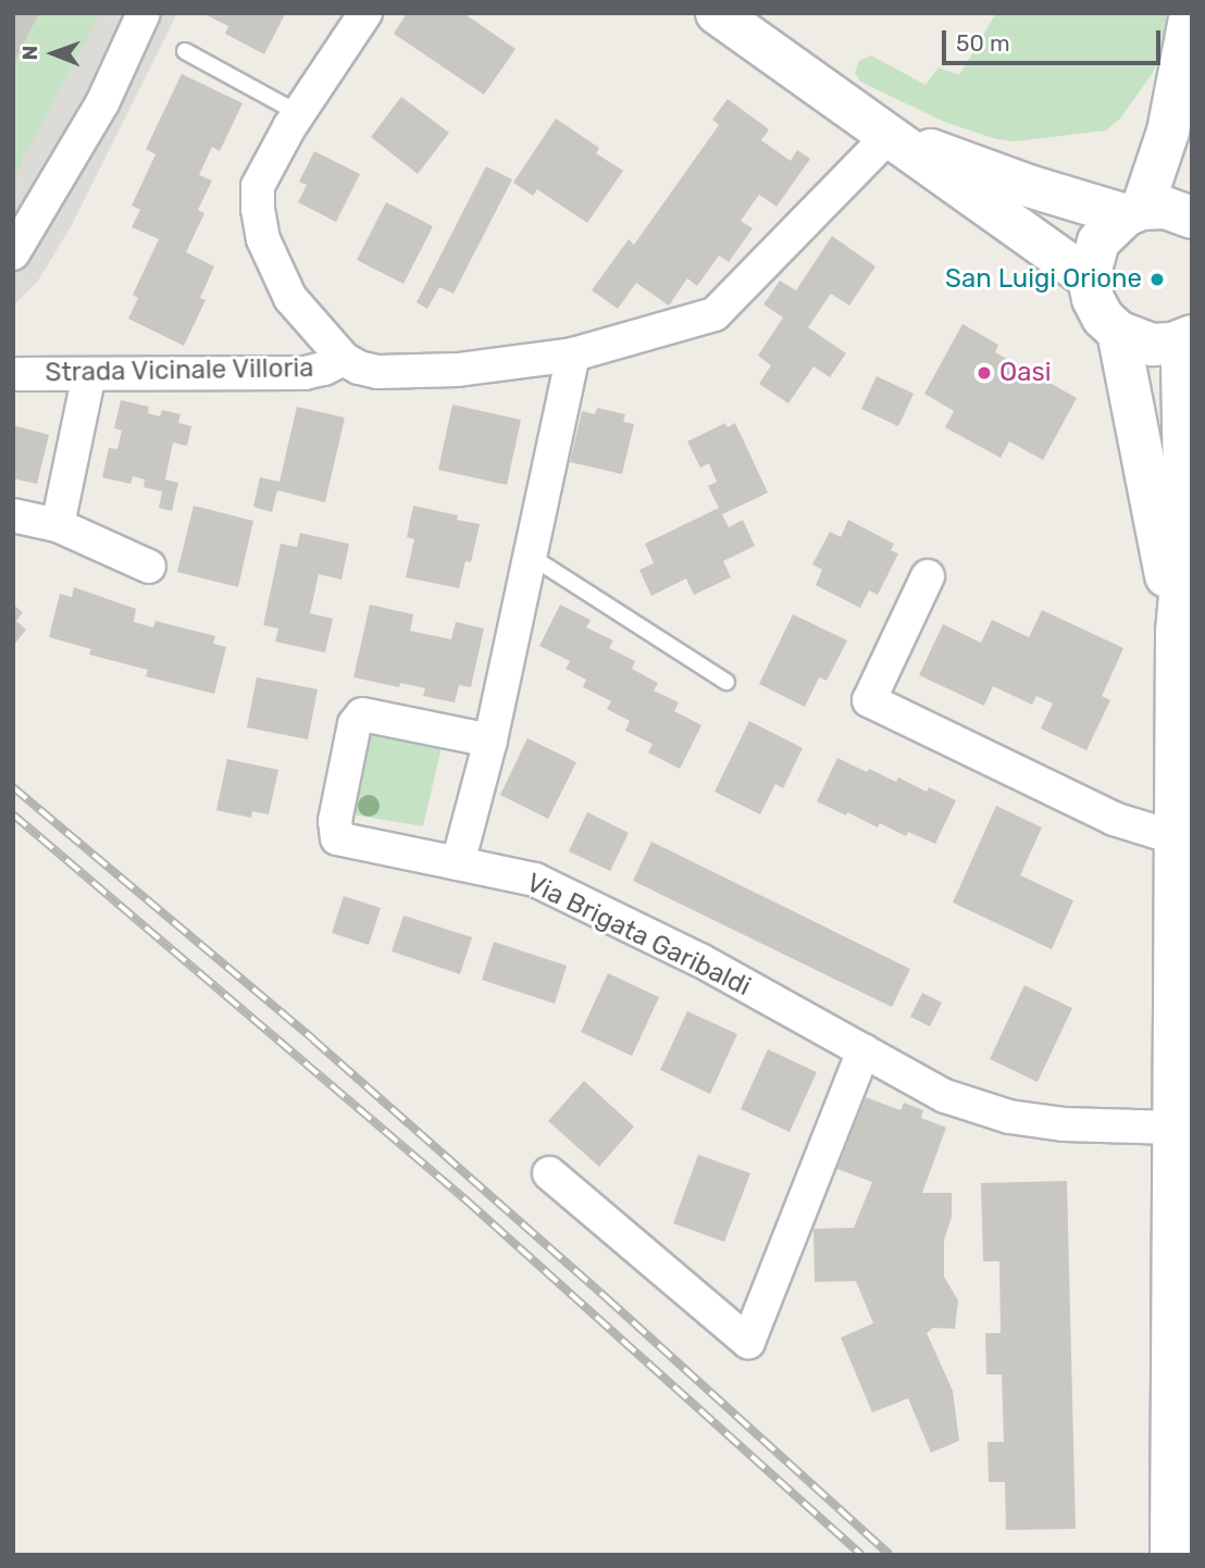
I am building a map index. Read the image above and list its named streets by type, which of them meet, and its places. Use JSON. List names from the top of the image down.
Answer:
{
  "streets": {
    "street": ["Strada Vicinale Villoria", "Via Brigata Garibaldi"]
  },
  "places": ["San Luigi Orione", "Oasi"],
  "scale_bar": "50 m",
  "north": "left"
}
